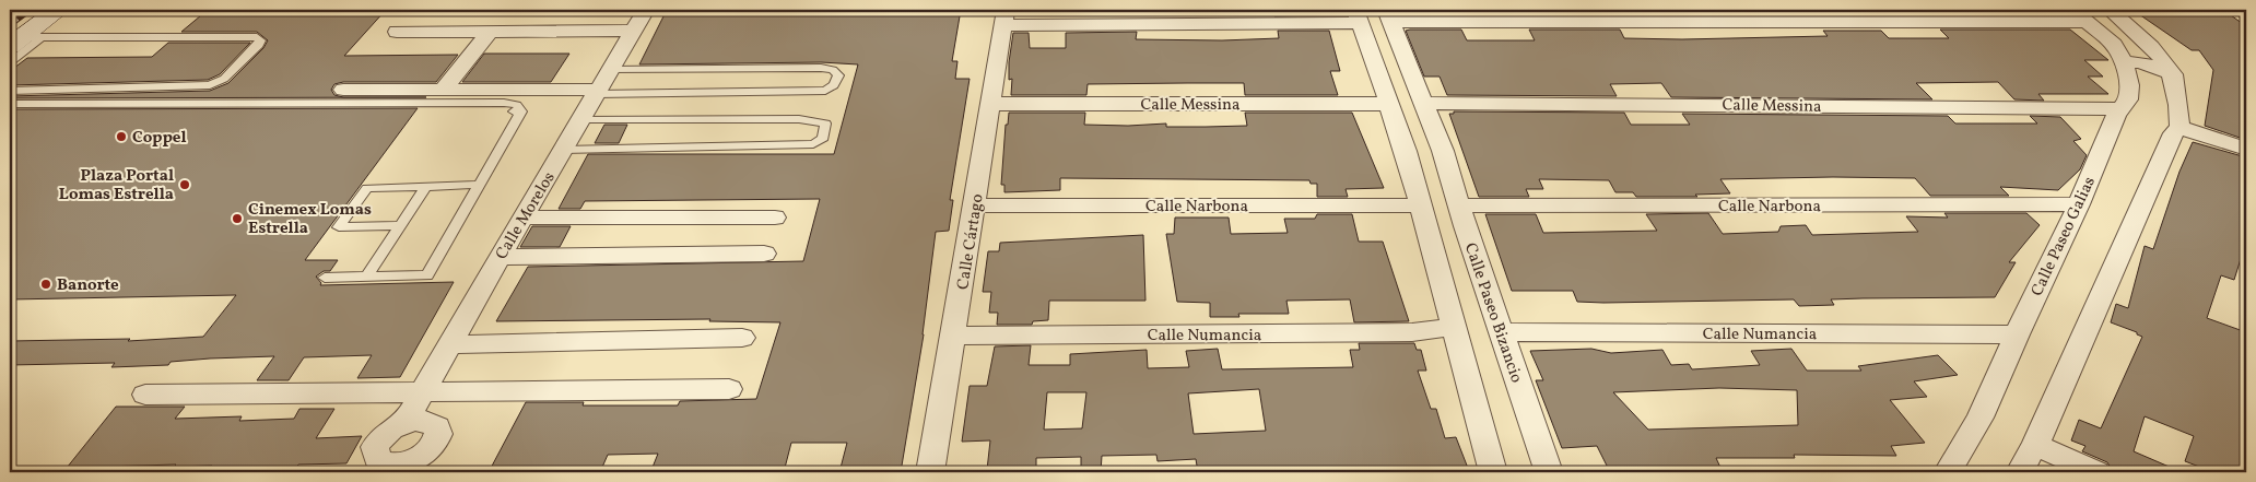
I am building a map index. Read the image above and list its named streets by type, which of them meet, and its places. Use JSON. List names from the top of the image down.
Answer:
{
  "streets": {
    "street": [
      "Calle Messina",
      "Calle Narbona",
      "Calle Morelos",
      "Calle Paseo Galias",
      "Calle Cártago",
      "Calle Paseo Bizancio",
      "Calle Numancia"
    ]
  },
  "crossings": [
    ["Calle Messina", "Calle Paseo Galias"],
    ["Calle Messina", "Calle Cártago"],
    ["Calle Messina", "Calle Paseo Bizancio"],
    ["Calle Narbona", "Calle Paseo Galias"],
    ["Calle Narbona", "Calle Cártago"],
    ["Calle Narbona", "Calle Paseo Bizancio"],
    ["Calle Paseo Galias", "Calle Numancia"],
    ["Calle Cártago", "Calle Numancia"],
    ["Calle Paseo Bizancio", "Calle Numancia"]
  ],
  "places": [
    "Coppel",
    "Plaza Portal Lomas Estrella",
    "Cinemex Lomas Estrella",
    "Banorte"
  ]
}
